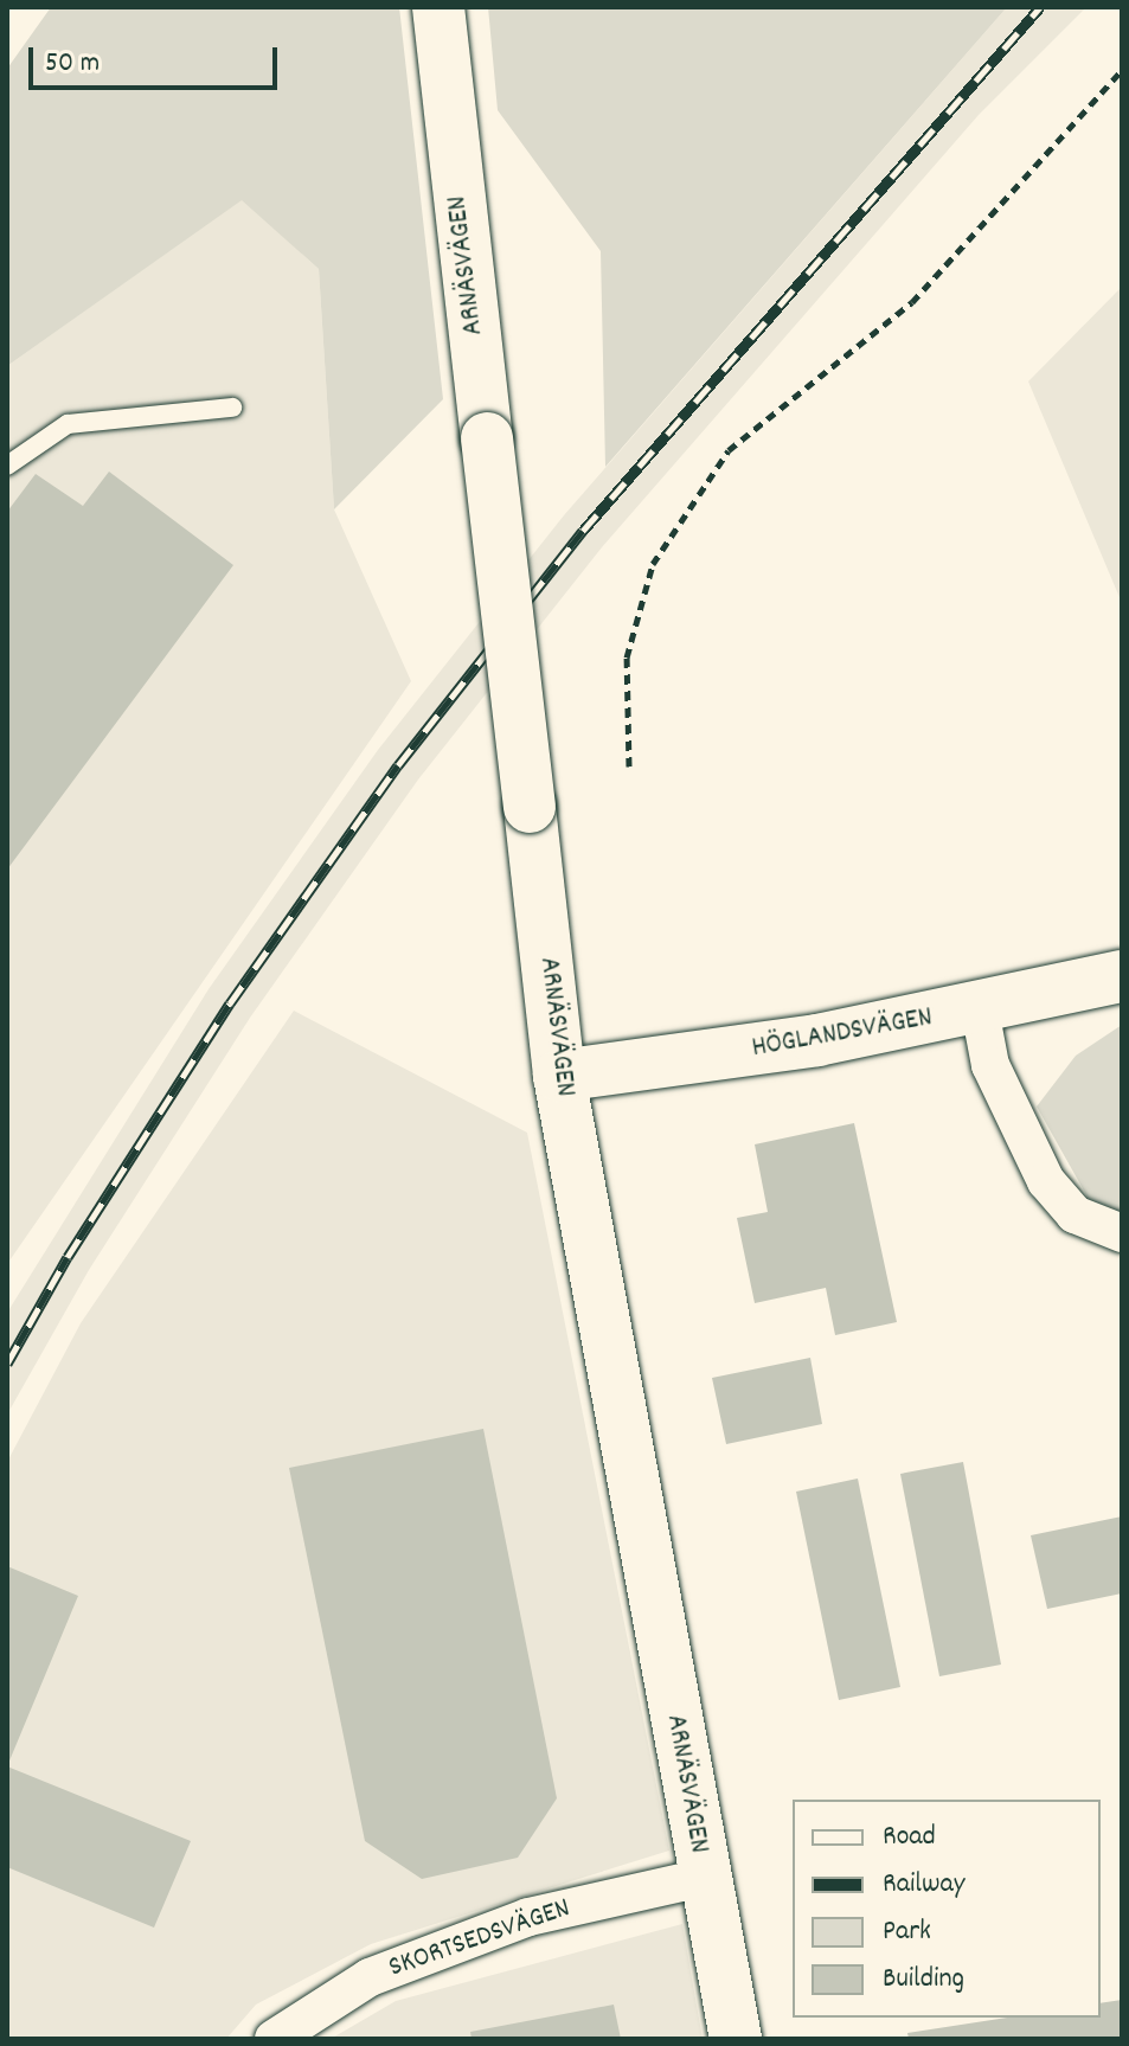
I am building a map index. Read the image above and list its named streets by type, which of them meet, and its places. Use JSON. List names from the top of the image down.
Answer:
{
  "streets": {
    "street": ["ARNÄSVÄGEN", "HÖGLANDSVÄGEN", "SKORTSEDSVÄGEN"]
  },
  "crossings": [
    ["ARNÄSVÄGEN", "HÖGLANDSVÄGEN"],
    ["ARNÄSVÄGEN", "SKORTSEDSVÄGEN"]
  ],
  "legend": [
    "Road",
    "Railway",
    "Park",
    "Building"
  ],
  "scale_bar": "50 m"
}
